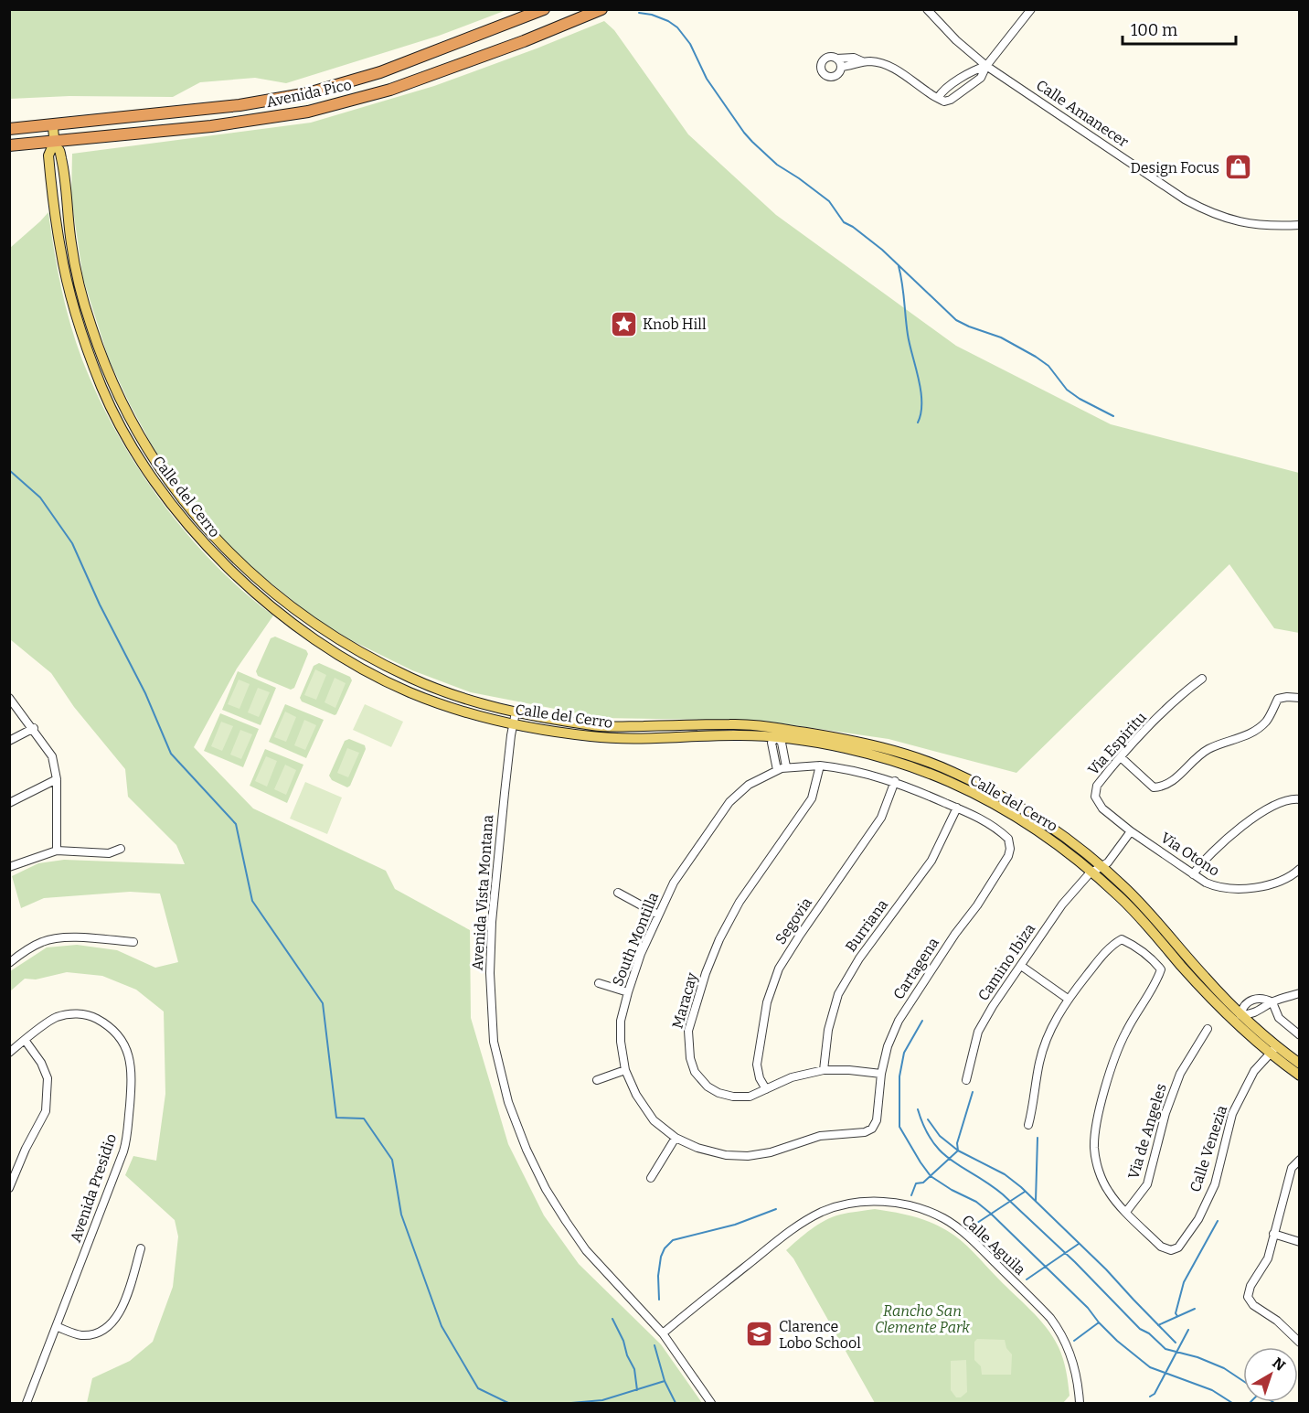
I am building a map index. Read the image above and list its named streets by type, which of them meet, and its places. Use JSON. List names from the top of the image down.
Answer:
{
  "streets": {
    "highway": ["Avenida Pico"],
    "main road": ["Calle del Cerro"],
    "street": [
      "Calle Amanecer",
      "Via Espiritu",
      "Via Otono",
      "Avenida Vista Montana",
      "Segovia",
      "Burriana",
      "South Montilla",
      "Camino Ibiza",
      "Cartagena",
      "Maracay",
      "Via de Angeles",
      "Calle Venezia",
      "Avenida Presidio",
      "Calle Aguila"
    ]
  },
  "crossings": [
    ["Avenida Pico", "Calle del Cerro"],
    ["Calle del Cerro", "Avenida Vista Montana"],
    ["Calle del Cerro", "Camino Ibiza"],
    ["Calle del Cerro", "Calle Venezia"],
    ["Via Espiritu", "Via Otono"],
    ["Via Espiritu", "Camino Ibiza"],
    ["Via Otono", "Camino Ibiza"],
    ["Avenida Vista Montana", "Calle Aguila"],
    ["Segovia", "Maracay"],
    ["Burriana", "Cartagena"],
    ["Burriana", "Maracay"],
    ["South Montilla", "Cartagena"],
    ["Cartagena", "Maracay"],
    ["Via de Angeles", "Calle Venezia"]
  ],
  "parks": ["Rancho San Clemente Park"],
  "places": {
    "shop": ["Design Focus"],
    "place": ["Knob Hill"],
    "school or university": ["Clarence Lobo School"]
  },
  "scale_bar": "100 m",
  "north": "top right"
}
